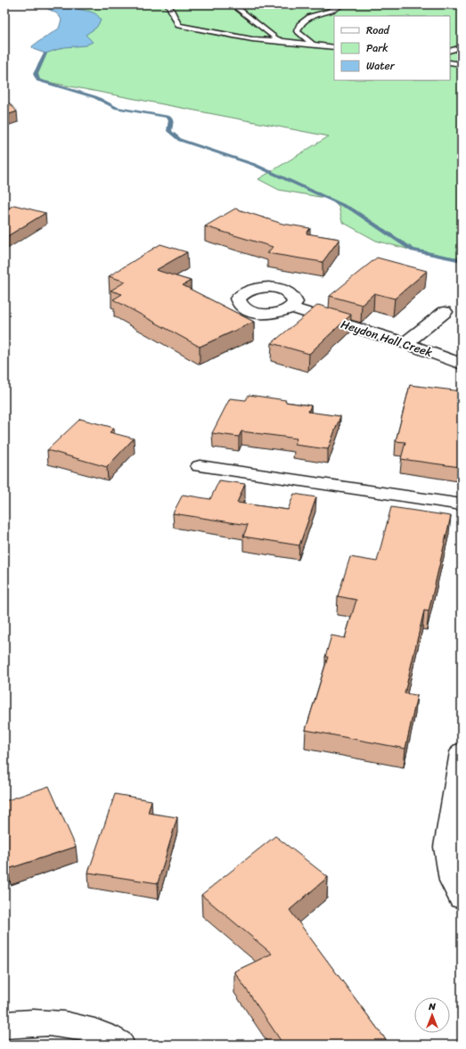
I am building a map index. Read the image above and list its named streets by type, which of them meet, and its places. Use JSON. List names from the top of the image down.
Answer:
{
  "streets": {
    "street": ["Heydon Hall Creek"]
  },
  "legend": ["Road", "Park", "Water"],
  "north": "top"
}
